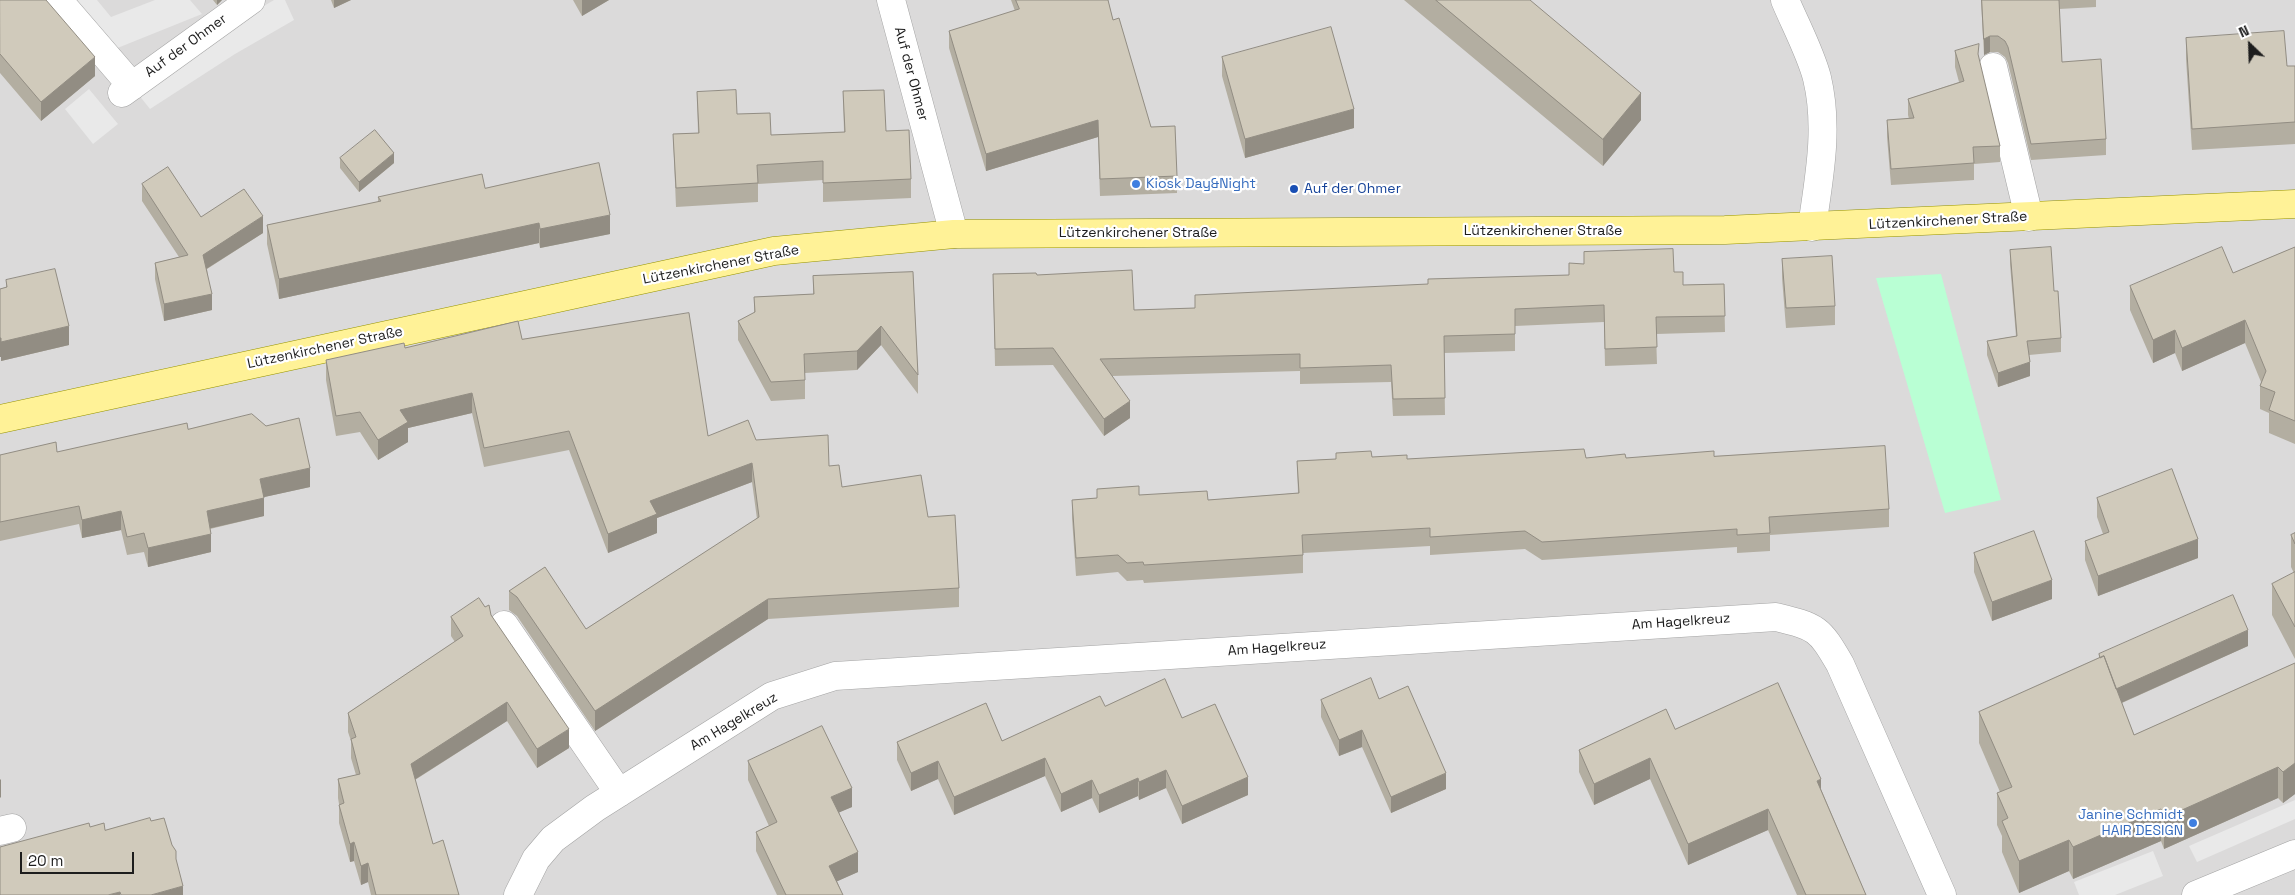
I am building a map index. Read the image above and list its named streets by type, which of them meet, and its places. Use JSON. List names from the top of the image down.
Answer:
{
  "streets": {
    "main road": ["Lützenkirchener Straße"],
    "street": ["Auf der Ohmer", "Am Hagelkreuz"]
  },
  "crossings": [
    ["Auf der Ohmer", "Lützenkirchener Straße"]
  ],
  "places": ["Kiosk Day&Night", "Auf der Ohmer", "Janine Schmidt HAIR DESIGN"],
  "scale_bar": "20 m",
  "north": "top left"
}
